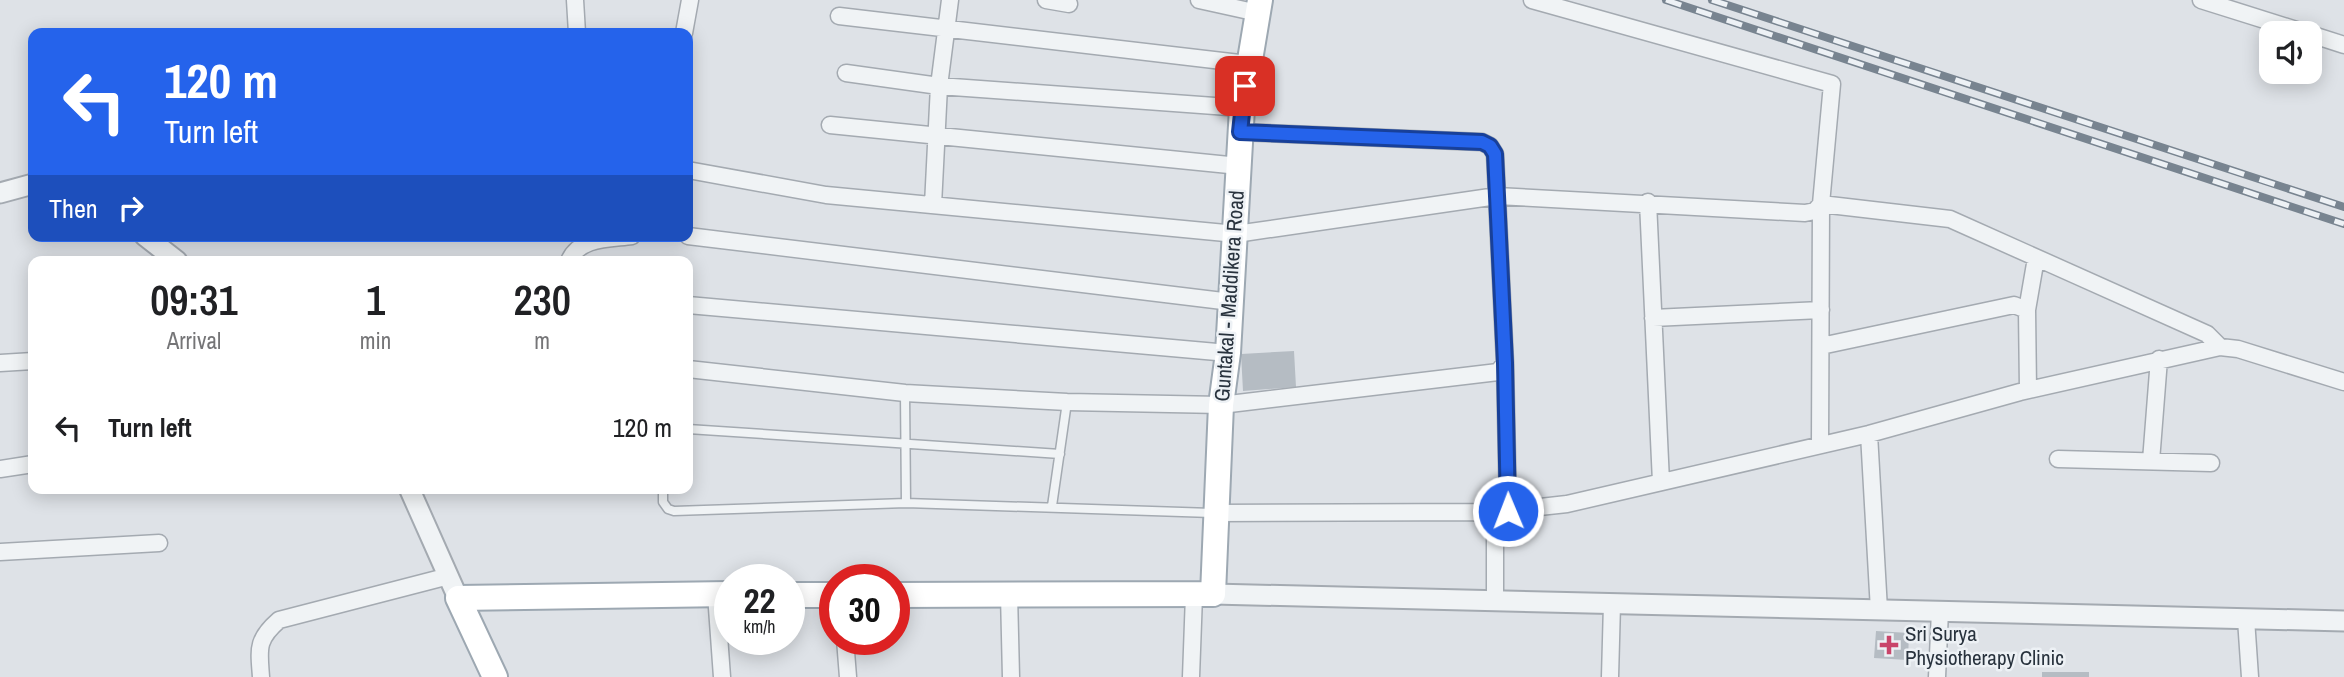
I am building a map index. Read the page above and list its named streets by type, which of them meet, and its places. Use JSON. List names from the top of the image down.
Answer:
{
  "streets": {
    "main road": ["Guntakal - Maddikera Road"]
  },
  "places": {
    "health": ["Sri Surya Physiotherapy Clinic"]
  },
  "page": {
    "turn": ["120 m", "Turn left"],
    "then": "Then",
    "eta": [
      "09:31",
      "Arrival",
      "1",
      "min",
      "230",
      "m"
    ],
    "list": [
      {
        "name": "Turn left",
        "value": "120 m"
      }
    ],
    "speed": "22 km/h",
    "limit": "30"
  }
}
